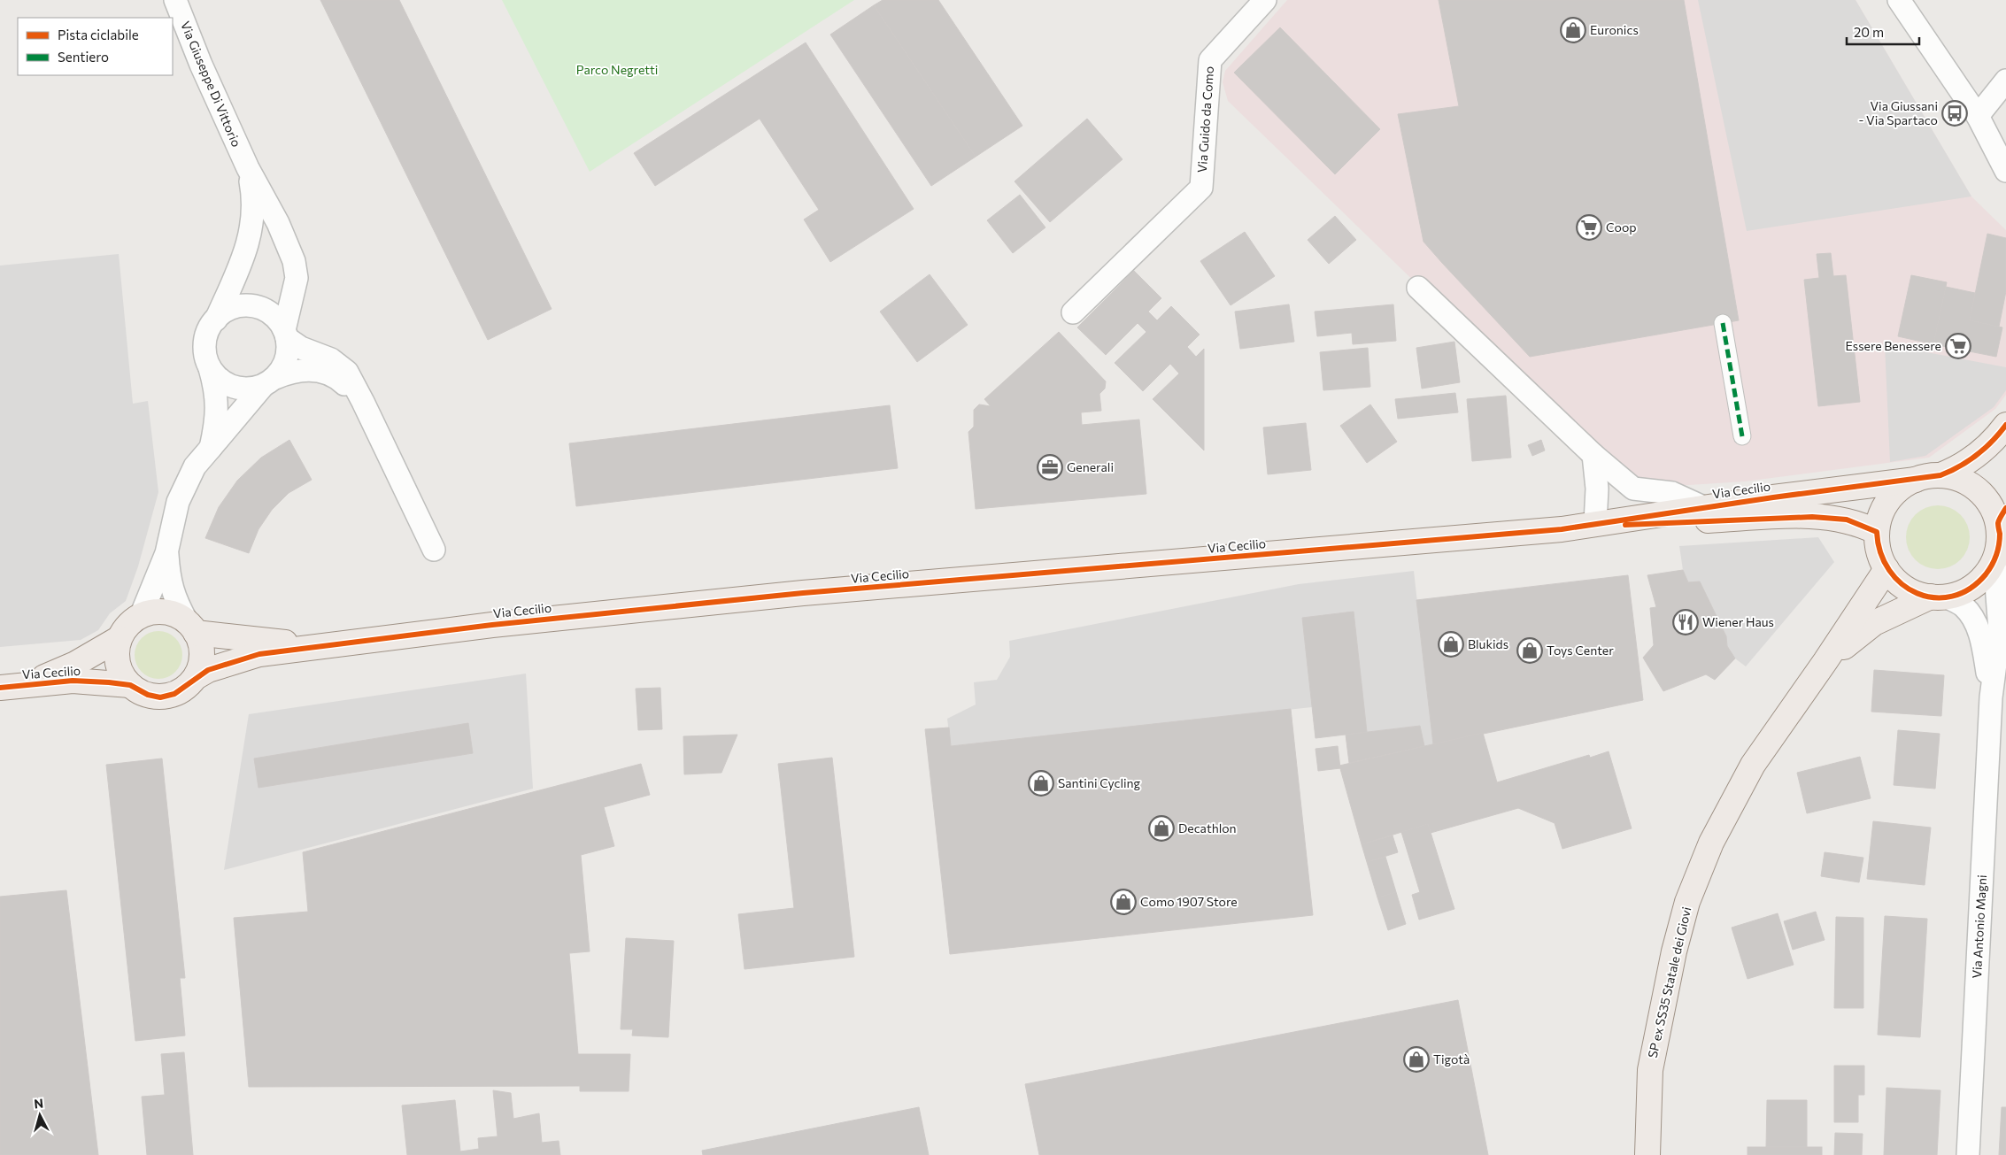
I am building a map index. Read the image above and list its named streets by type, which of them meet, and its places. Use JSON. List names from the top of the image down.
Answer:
{
  "streets": {
    "main road": ["Via Cecilio", "SP ex SS35 Statale dei Giovi"],
    "street": ["Via Giuseppe Di Vittorio", "Via Guido da Como", "Via Antonio Magni"]
  },
  "crossings": [
    ["Via Cecilio", "SP ex SS35 Statale dei Giovi"]
  ],
  "parks": ["Parco Negretti"],
  "places": {
    "shop": [
      "Euronics",
      "Blukids",
      "Toys Center",
      "Santini Cycling",
      "Decathlon",
      "Como 1907 Store",
      "Tigotà"
    ],
    "bus stop": ["Via Giussani - Via Spartaco"],
    "supermarket": ["Coop", "Essere Benessere"],
    "office": ["Generali"],
    "restaurant": ["Wiener Haus"]
  },
  "legend": ["Pista ciclabile", "Sentiero"],
  "scale_bar": "20 m",
  "north": "top"
}
